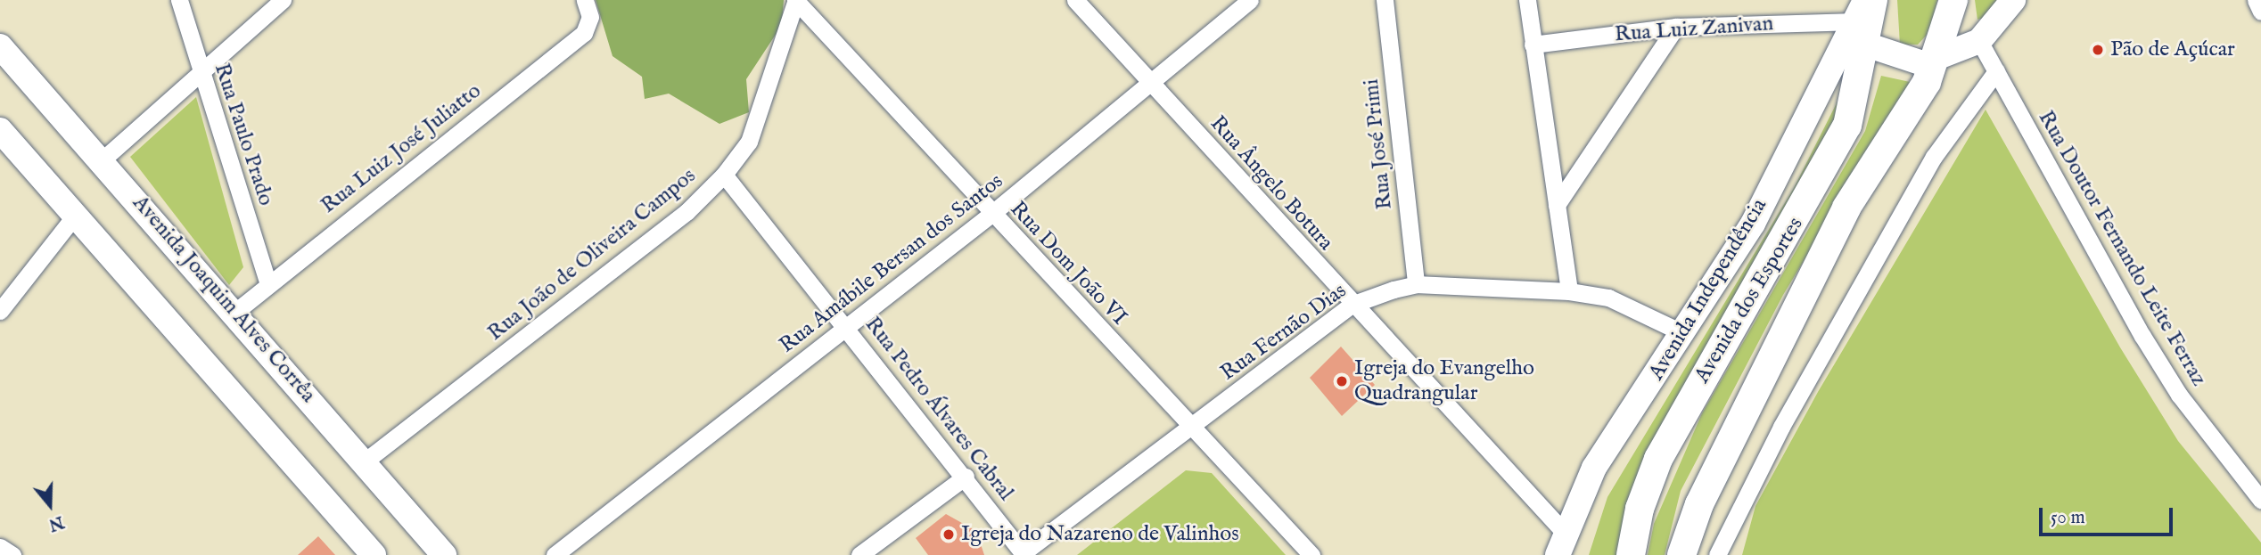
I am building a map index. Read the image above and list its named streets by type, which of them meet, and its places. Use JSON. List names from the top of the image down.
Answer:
{
  "streets": {
    "main road": ["Avenida Independência", "Avenida Joaquim Alves Corrêa", "Avenida dos Esportes"],
    "street": [
      "Rua Luiz Zanivan",
      "Rua Paulo Prado",
      "Rua José Primi",
      "Rua Luiz José Juliatto",
      "Rua Ângelo Botura",
      "Rua Doutor Fernando Leite Ferraz",
      "Rua João de Oliveira Campos",
      "Rua Amábile Bersan dos Santos",
      "Rua Dom João VI",
      "Rua Fernão Dias",
      "Rua Pedro Álvares Cabral"
    ]
  },
  "crossings": [
    ["Rua Luiz Zanivan", "Avenida Independência"],
    ["Rua Luiz Zanivan", "Avenida dos Esportes"],
    ["Rua Paulo Prado", "Rua Luiz José Juliatto"],
    ["Rua José Primi", "Rua Fernão Dias"],
    ["Rua Luiz José Juliatto", "Avenida Joaquim Alves Corrêa"],
    ["Rua Ângelo Botura", "Rua Amábile Bersan dos Santos"],
    ["Rua Ângelo Botura", "Avenida Independência"],
    ["Rua Ângelo Botura", "Rua Fernão Dias"],
    ["Rua João de Oliveira Campos", "Rua Dom João VI"],
    ["Rua João de Oliveira Campos", "Avenida Joaquim Alves Corrêa"],
    ["Rua João de Oliveira Campos", "Rua Pedro Álvares Cabral"],
    ["Rua Amábile Bersan dos Santos", "Rua Dom João VI"],
    ["Rua Amábile Bersan dos Santos", "Rua Pedro Álvares Cabral"],
    ["Rua Dom João VI", "Rua Fernão Dias"],
    ["Avenida Independência", "Avenida dos Esportes"],
    ["Avenida Independência", "Rua Fernão Dias"],
    ["Rua Fernão Dias", "Rua Pedro Álvares Cabral"]
  ],
  "places": ["Pão de Açúcar", "Igreja do Evangelho Quadrangular", "Igreja do Nazareno de Valinhos"],
  "scale_bar": "50 m",
  "north": "bottom"
}
